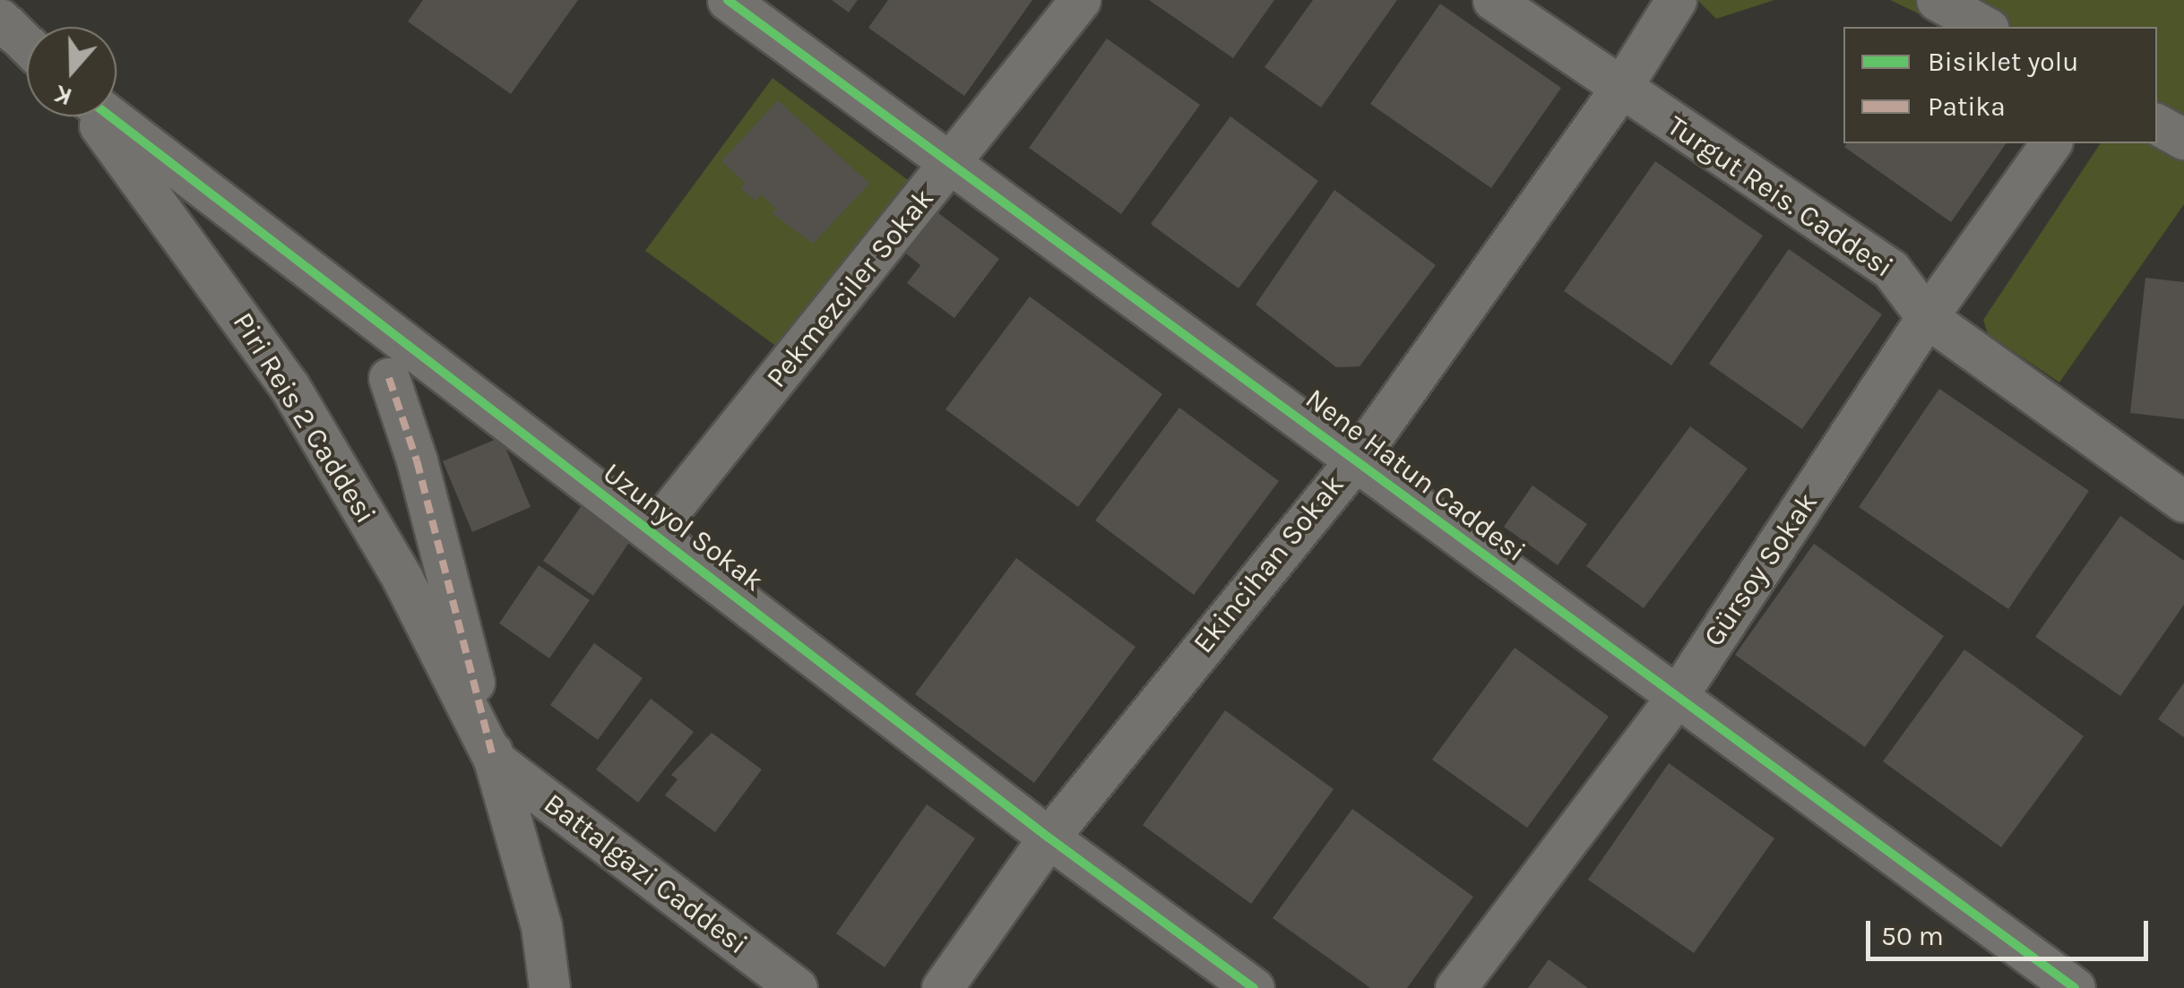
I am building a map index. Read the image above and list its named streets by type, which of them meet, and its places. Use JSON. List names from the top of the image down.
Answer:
{
  "streets": {
    "street": [
      "Turgut Reis. Caddesi",
      "Pekmezciler Sokak",
      "Piri Reis 2 Caddesi",
      "Nene Hatun Caddesi",
      "Uzunyol Sokak",
      "Ekincihan Sokak",
      "Gürsoy Sokak",
      "Battalgazi Caddesi"
    ]
  },
  "crossings": [
    ["Turgut Reis. Caddesi", "Ekincihan Sokak"],
    ["Turgut Reis. Caddesi", "Gürsoy Sokak"],
    ["Pekmezciler Sokak", "Nene Hatun Caddesi"],
    ["Pekmezciler Sokak", "Uzunyol Sokak"],
    ["Piri Reis 2 Caddesi", "Battalgazi Caddesi"],
    ["Nene Hatun Caddesi", "Ekincihan Sokak"],
    ["Nene Hatun Caddesi", "Gürsoy Sokak"],
    ["Uzunyol Sokak", "Ekincihan Sokak"]
  ],
  "legend": ["Bisiklet yolu", "Patika"],
  "scale_bar": "50 m",
  "north": "bottom"
}
